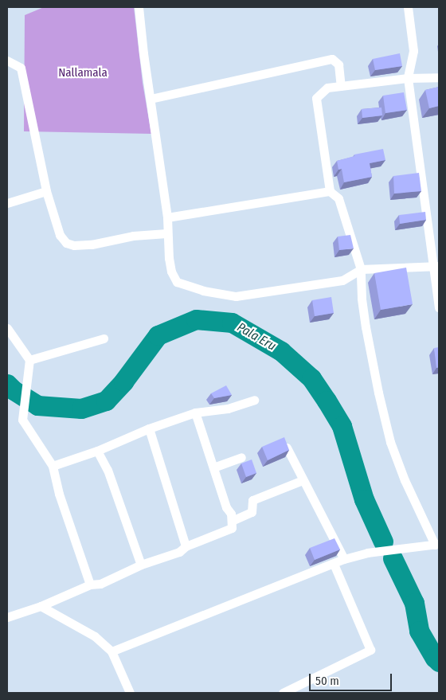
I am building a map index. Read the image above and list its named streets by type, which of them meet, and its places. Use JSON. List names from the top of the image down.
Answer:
{
  "water": ["Pala Eru"],
  "parks": ["Nallamala"],
  "scale_bar": "50 m"
}
